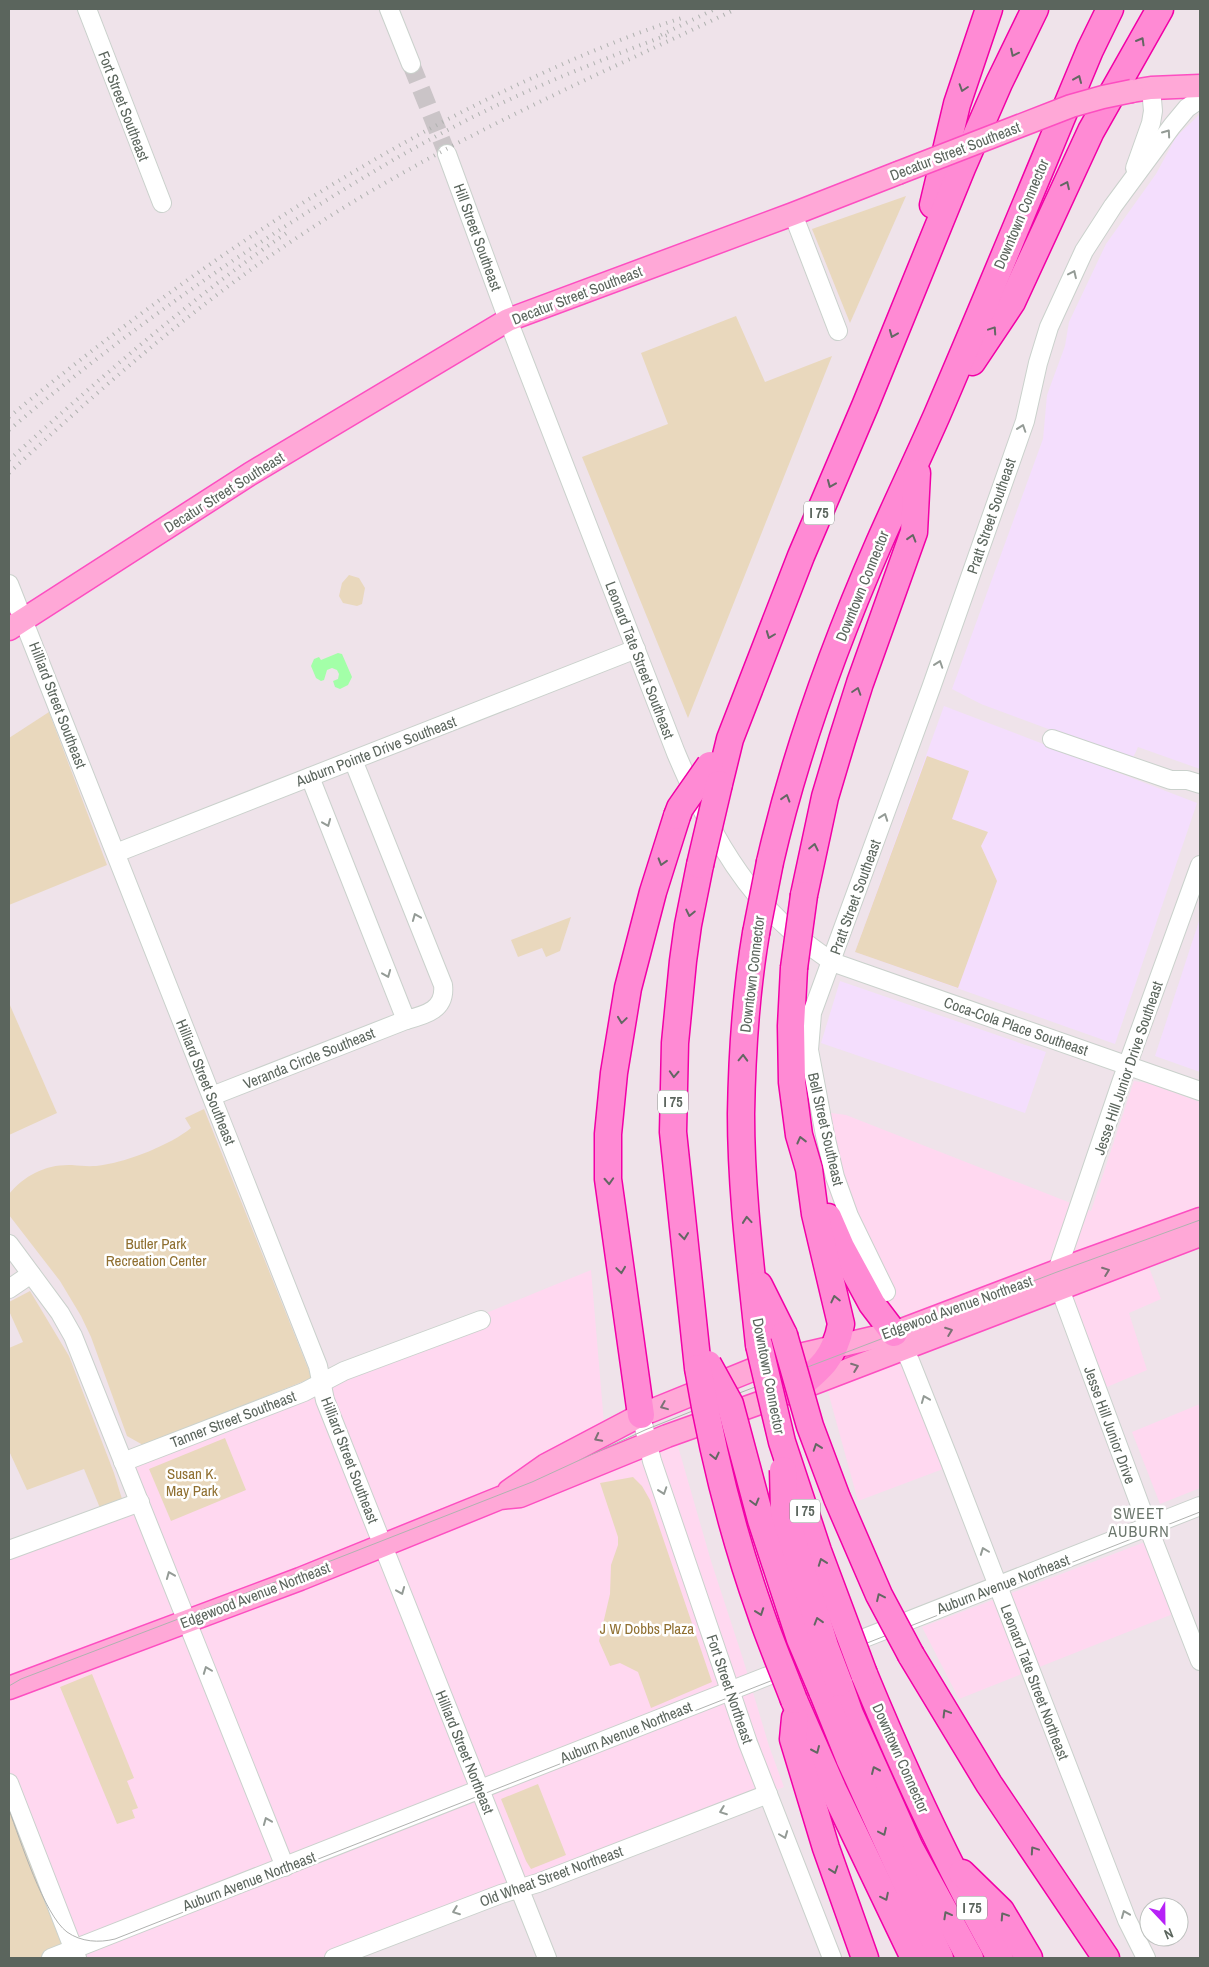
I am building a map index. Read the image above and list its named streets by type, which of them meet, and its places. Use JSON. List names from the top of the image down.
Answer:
{
  "streets": {
    "highway": ["Downtown Connector", "I 75"],
    "main road": ["Decatur Street Southeast", "Edgewood Avenue Northeast"],
    "street": [
      "Fort Street Southeast",
      "Hill Street Southeast",
      "Pratt Street Southeast",
      "Leonard Tate Street Southeast",
      "Hilliard Street Southeast",
      "Auburn Pointe Drive Southeast",
      "Coca-Cola Place Southeast",
      "Veranda Circle Southeast",
      "Jesse Hill Junior Drive Southeast",
      "Bell Street Southeast",
      "Tanner Street Southeast",
      "Jesse Hill Junior Drive",
      "Auburn Avenue Northeast",
      "Leonard Tate Street Northeast",
      "Fort Street Northeast",
      "Hilliard Street Northeast",
      "Old Wheat Street Northeast"
    ]
  },
  "crossings": [
    ["Decatur Street Southeast", "Hill Street Southeast"],
    ["Decatur Street Southeast", "Leonard Tate Street Southeast"],
    ["Decatur Street Southeast", "Hilliard Street Southeast"],
    ["Hill Street Southeast", "Leonard Tate Street Southeast"],
    ["Pratt Street Southeast", "Leonard Tate Street Southeast"],
    ["Pratt Street Southeast", "Coca-Cola Place Southeast"],
    ["Pratt Street Southeast", "Bell Street Southeast"],
    ["Leonard Tate Street Southeast", "Auburn Pointe Drive Southeast"],
    ["Leonard Tate Street Southeast", "Coca-Cola Place Southeast"],
    ["Leonard Tate Street Southeast", "Bell Street Southeast"],
    ["Hilliard Street Southeast", "Auburn Pointe Drive Southeast"],
    ["Hilliard Street Southeast", "Veranda Circle Southeast"],
    ["Hilliard Street Southeast", "Edgewood Avenue Northeast"],
    ["Hilliard Street Southeast", "Tanner Street Southeast"],
    ["Hilliard Street Southeast", "Hilliard Street Northeast"],
    ["Auburn Pointe Drive Southeast", "Veranda Circle Southeast"],
    ["Coca-Cola Place Southeast", "Jesse Hill Junior Drive Southeast"],
    ["Coca-Cola Place Southeast", "Bell Street Southeast"],
    ["Jesse Hill Junior Drive Southeast", "Edgewood Avenue Northeast"],
    ["Jesse Hill Junior Drive Southeast", "Jesse Hill Junior Drive"],
    ["Edgewood Avenue Northeast", "Jesse Hill Junior Drive"],
    ["Edgewood Avenue Northeast", "Leonard Tate Street Northeast"],
    ["Edgewood Avenue Northeast", "Fort Street Northeast"],
    ["Edgewood Avenue Northeast", "Hilliard Street Northeast"],
    ["Jesse Hill Junior Drive", "Auburn Avenue Northeast"],
    ["Auburn Avenue Northeast", "Leonard Tate Street Northeast"],
    ["Auburn Avenue Northeast", "Fort Street Northeast"],
    ["Auburn Avenue Northeast", "Hilliard Street Northeast"],
    ["Fort Street Northeast", "Old Wheat Street Northeast"],
    ["Hilliard Street Northeast", "Old Wheat Street Northeast"]
  ],
  "one_way": [
    "Pratt Street Southeast",
    "Leonard Tate Street Northeast",
    "Fort Street Northeast",
    "Hilliard Street Northeast",
    "Old Wheat Street Northeast"
  ],
  "districts": ["SWEET AUBURN"],
  "parks": ["Butler Park Recreation Center", "Susan K. May Park", "J W Dobbs Plaza"],
  "north": "bottom"
}
